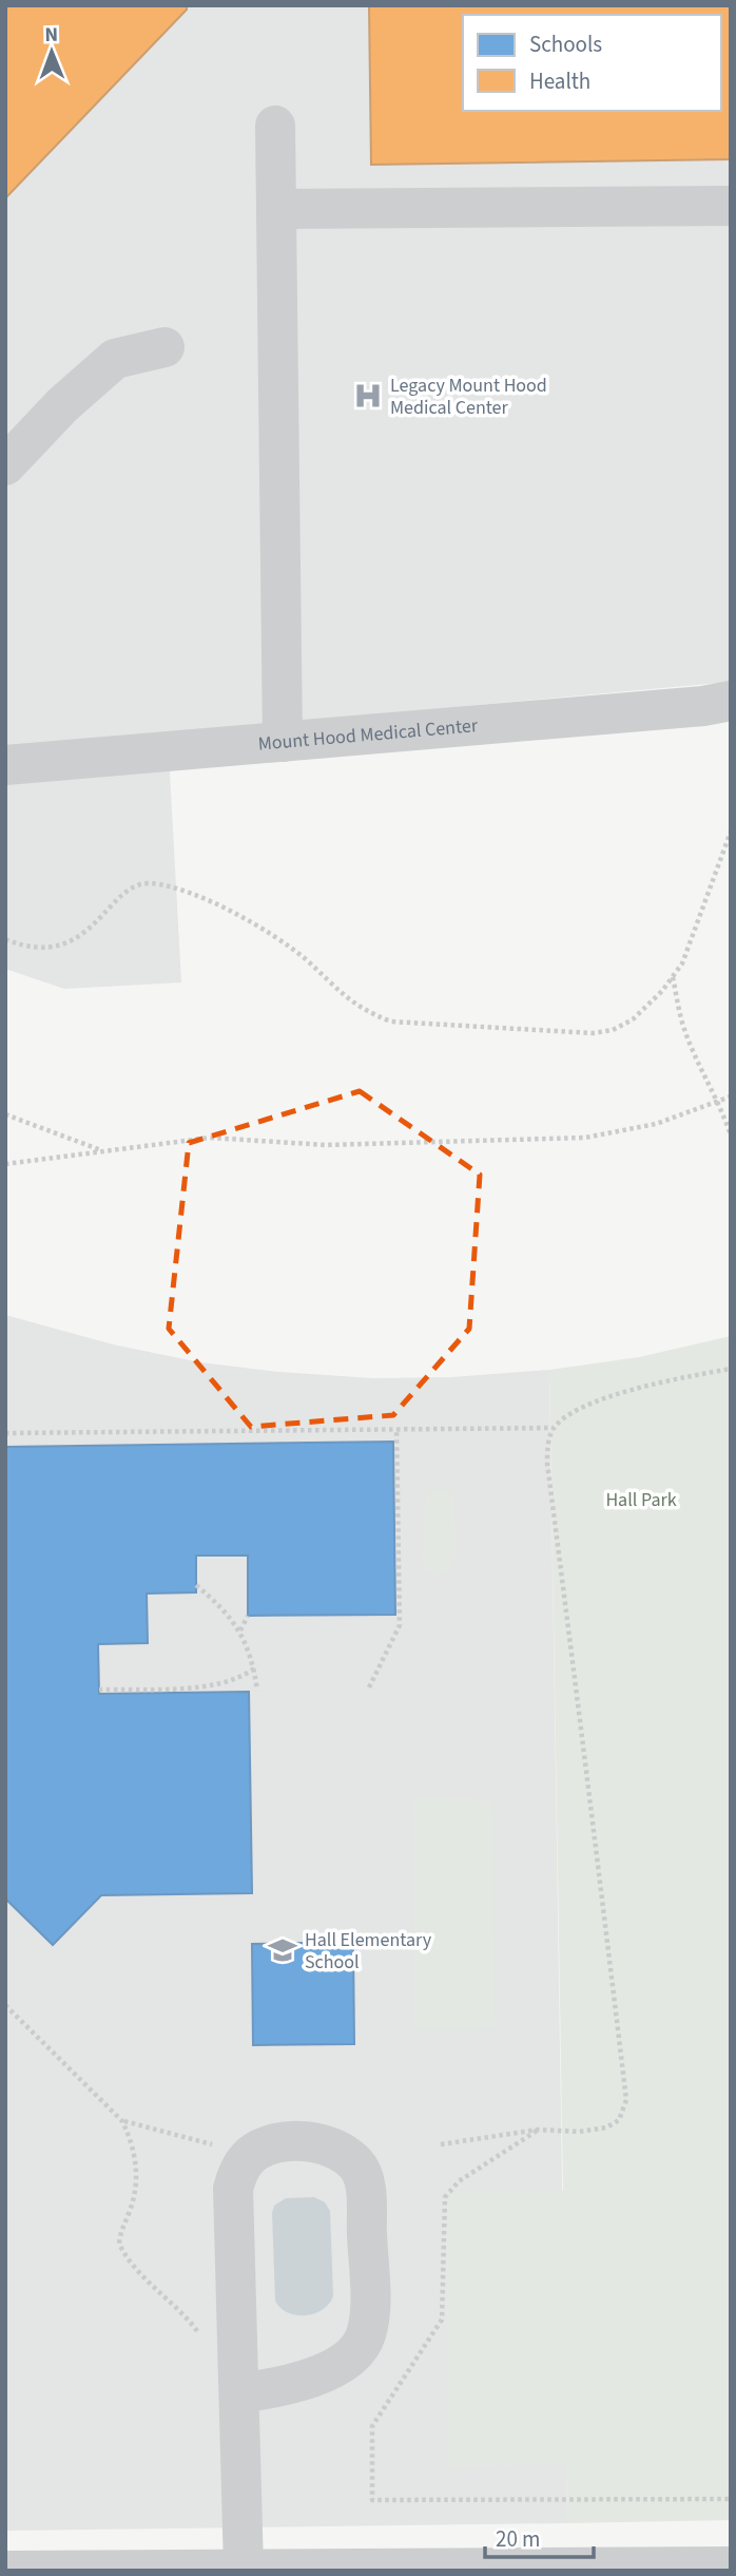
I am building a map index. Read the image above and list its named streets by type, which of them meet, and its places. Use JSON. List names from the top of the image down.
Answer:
{
  "streets": {
    "street": ["Mount Hood Medical Center"]
  },
  "parks": ["Hall Park"],
  "places": {
    "hospital": ["Legacy Mount Hood Medical Center"],
    "school or university": ["Hall Elementary School"]
  },
  "legend": ["Schools", "Health"],
  "scale_bar": "20 m",
  "north": "top"
}
